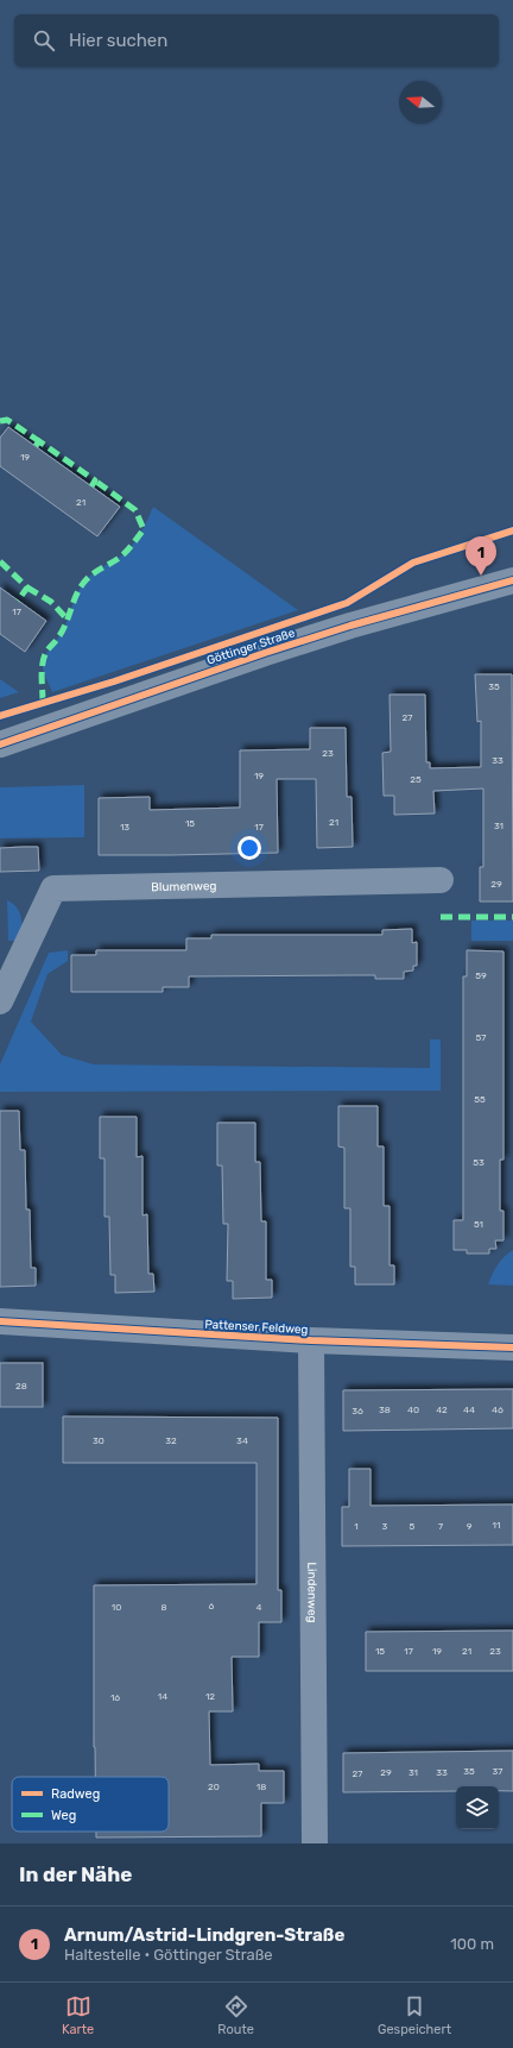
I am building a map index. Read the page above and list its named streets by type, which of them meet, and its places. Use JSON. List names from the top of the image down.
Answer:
{
  "streets": {
    "street": [
      "Göttinger Straße",
      "Blumenweg",
      "Pattenser Feldweg",
      "Lindenweg"
    ]
  },
  "crossings": [
    ["Pattenser Feldweg", "Lindenweg"]
  ],
  "house_numbers": [
    "19",
    "21",
    "17",
    "35",
    "27",
    "23",
    "33",
    "19",
    "25",
    "21",
    "15",
    "31",
    "13",
    "17",
    "29",
    "59",
    "57",
    "55",
    "53",
    "51",
    "28",
    "38",
    "40",
    "42",
    "44",
    "46",
    "36",
    "30",
    "32",
    "34",
    "11",
    "1",
    "3",
    "5",
    "7",
    "9",
    "6",
    "10",
    "8",
    "4",
    "15",
    "17",
    "19",
    "21",
    "23",
    "14",
    "12",
    "16",
    "35",
    "37",
    "29",
    "31",
    "33",
    "27",
    "20",
    "18"
  ],
  "legend": ["Radweg", "Weg"],
  "north": "left",
  "page": {
    "search": "Hier suchen",
    "pins": "1",
    "heading": "In der Nähe",
    "list": [
      {
        "mark": "1",
        "name": "Arnum/Astrid-Lindgren-Straße",
        "note": "Haltestelle · Göttinger Straße",
        "value": "100 m"
      }
    ],
    "nav": ["Karte", "Route", "Gespeichert"]
  }
}
